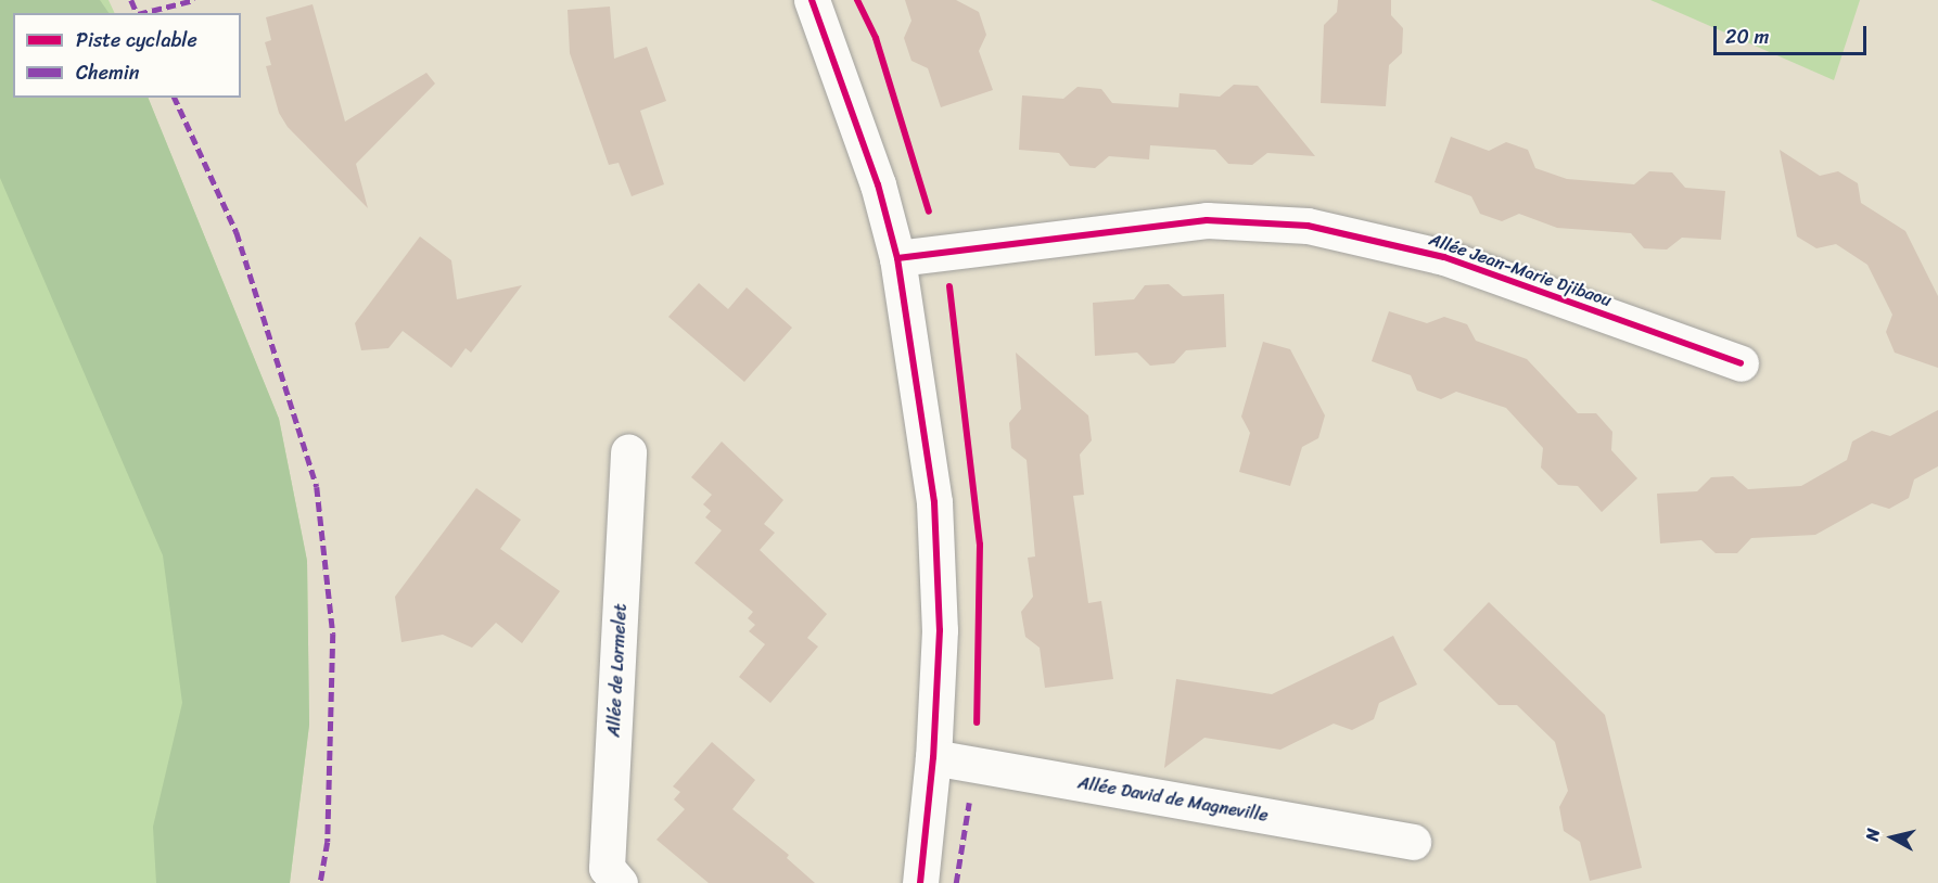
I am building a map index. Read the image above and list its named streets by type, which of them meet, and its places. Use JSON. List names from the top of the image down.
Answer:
{
  "streets": {
    "street": ["Allée Jean-Marie Djibaou", "Allée de Lormelet", "Allée David de Magneville"]
  },
  "legend": ["Piste cyclable", "Chemin"],
  "scale_bar": "20 m",
  "north": "left"
}
